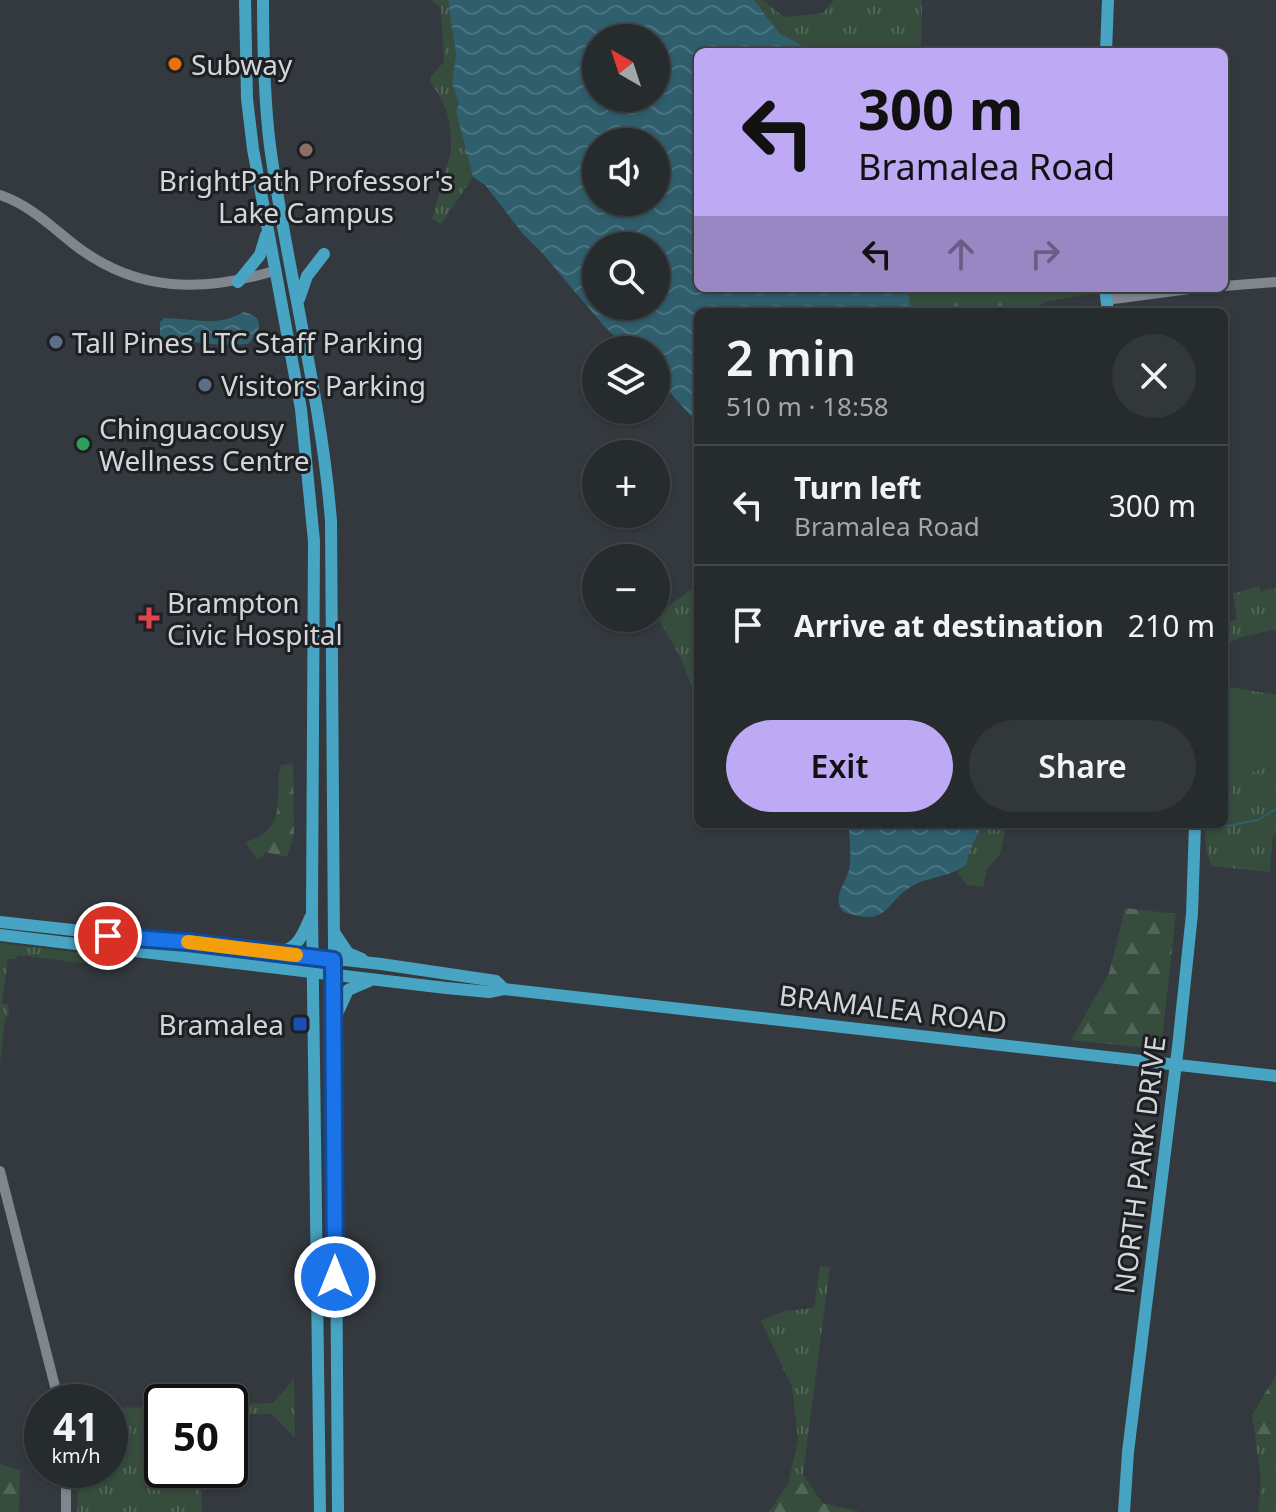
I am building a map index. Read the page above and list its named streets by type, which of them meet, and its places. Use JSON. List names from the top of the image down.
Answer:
{
  "streets": {
    "main road": ["BRAMALEA ROAD", "NORTH PARK DRIVE"]
  },
  "crossings": [
    ["BRAMALEA ROAD", "NORTH PARK DRIVE"]
  ],
  "places": {
    "other": [
      "Subway",
      "BrightPath Professor's Lake Campus",
      "Tall Pines LTC Staff Parking",
      "Visitors Parking",
      "Chinguacousy Wellness Centre"
    ],
    "health": ["Brampton Civic Hospital"],
    "transit": ["Bramalea"]
  },
  "north": "top left",
  "page": {
    "map_buttons": ["+", "−"],
    "turn": ["300 m", "Bramalea Road"],
    "heading": ["2 min", "510 m · 18:58"],
    "list": [
      {
        "name": "Turn left",
        "note": "Bramalea Road",
        "value": "300 m"
      },
      {
        "name": "Arrive at destination",
        "value": "210 m"
      }
    ],
    "buttons": ["Exit", "Share"],
    "speed": "41 km/h",
    "limit": "50"
  }
}
